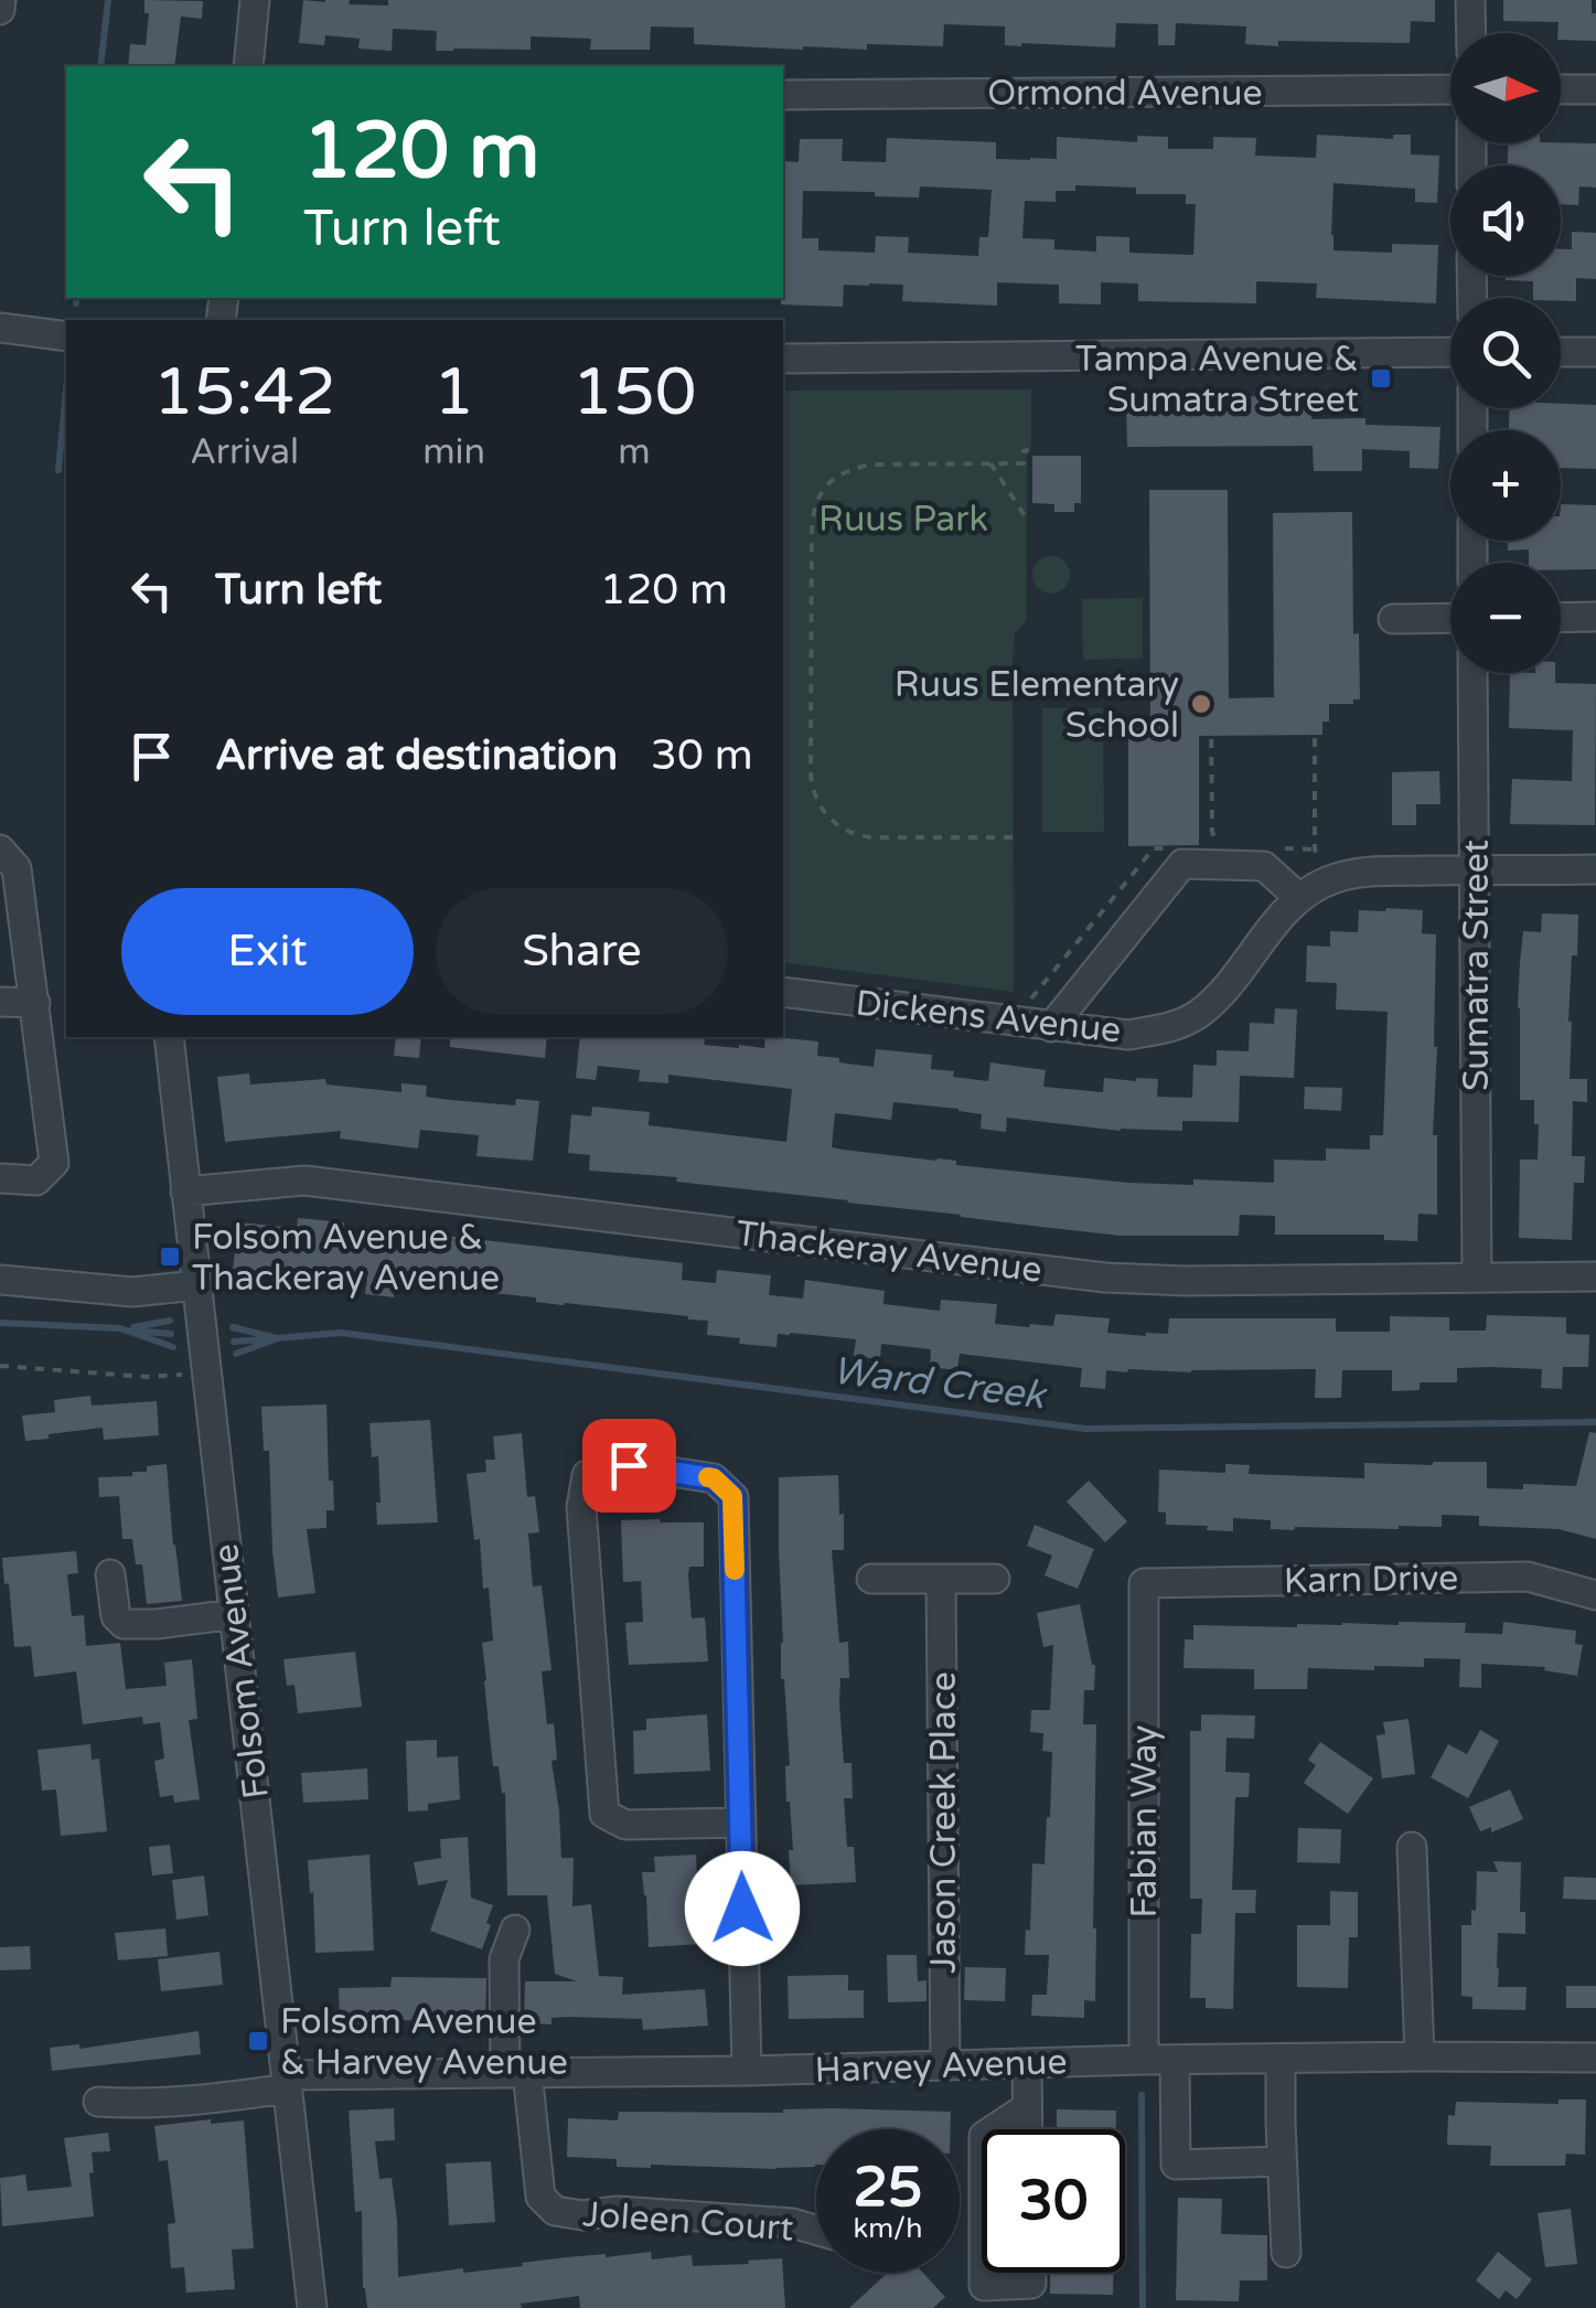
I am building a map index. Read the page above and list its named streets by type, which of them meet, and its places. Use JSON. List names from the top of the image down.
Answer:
{
  "streets": {
    "street": [
      "Ormond Avenue",
      "Sumatra Street",
      "Dickens Avenue",
      "Thackeray Avenue",
      "Karn Drive",
      "Folsom Avenue",
      "Fabian Way",
      "Jason Creek Place",
      "Harvey Avenue",
      "Joleen Court"
    ]
  },
  "crossings": [
    ["Sumatra Street", "Dickens Avenue"],
    ["Sumatra Street", "Thackeray Avenue"],
    ["Thackeray Avenue", "Folsom Avenue"],
    ["Karn Drive", "Fabian Way"],
    ["Folsom Avenue", "Harvey Avenue"],
    ["Fabian Way", "Harvey Avenue"],
    ["Jason Creek Place", "Harvey Avenue"],
    ["Harvey Avenue", "Joleen Court"]
  ],
  "water": ["Ward Creek"],
  "parks": ["Ruus Park"],
  "places": {
    "transit": ["Tampa Avenue & Sumatra Street", "Folsom Avenue & Thackeray Avenue", "Folsom Avenue & Harvey Avenue"],
    "other": ["Ruus Elementary School"]
  },
  "north": "right",
  "page": {
    "map_buttons": ["+", "−"],
    "turn": ["120 m", "Turn left"],
    "eta": [
      "15:42",
      "Arrival",
      "1",
      "min",
      "150",
      "m"
    ],
    "list": [
      {
        "name": "Turn left",
        "value": "120 m"
      },
      {
        "name": "Arrive at destination",
        "value": "30 m"
      }
    ],
    "buttons": ["Exit", "Share"],
    "speed": "25 km/h",
    "limit": "30"
  }
}
